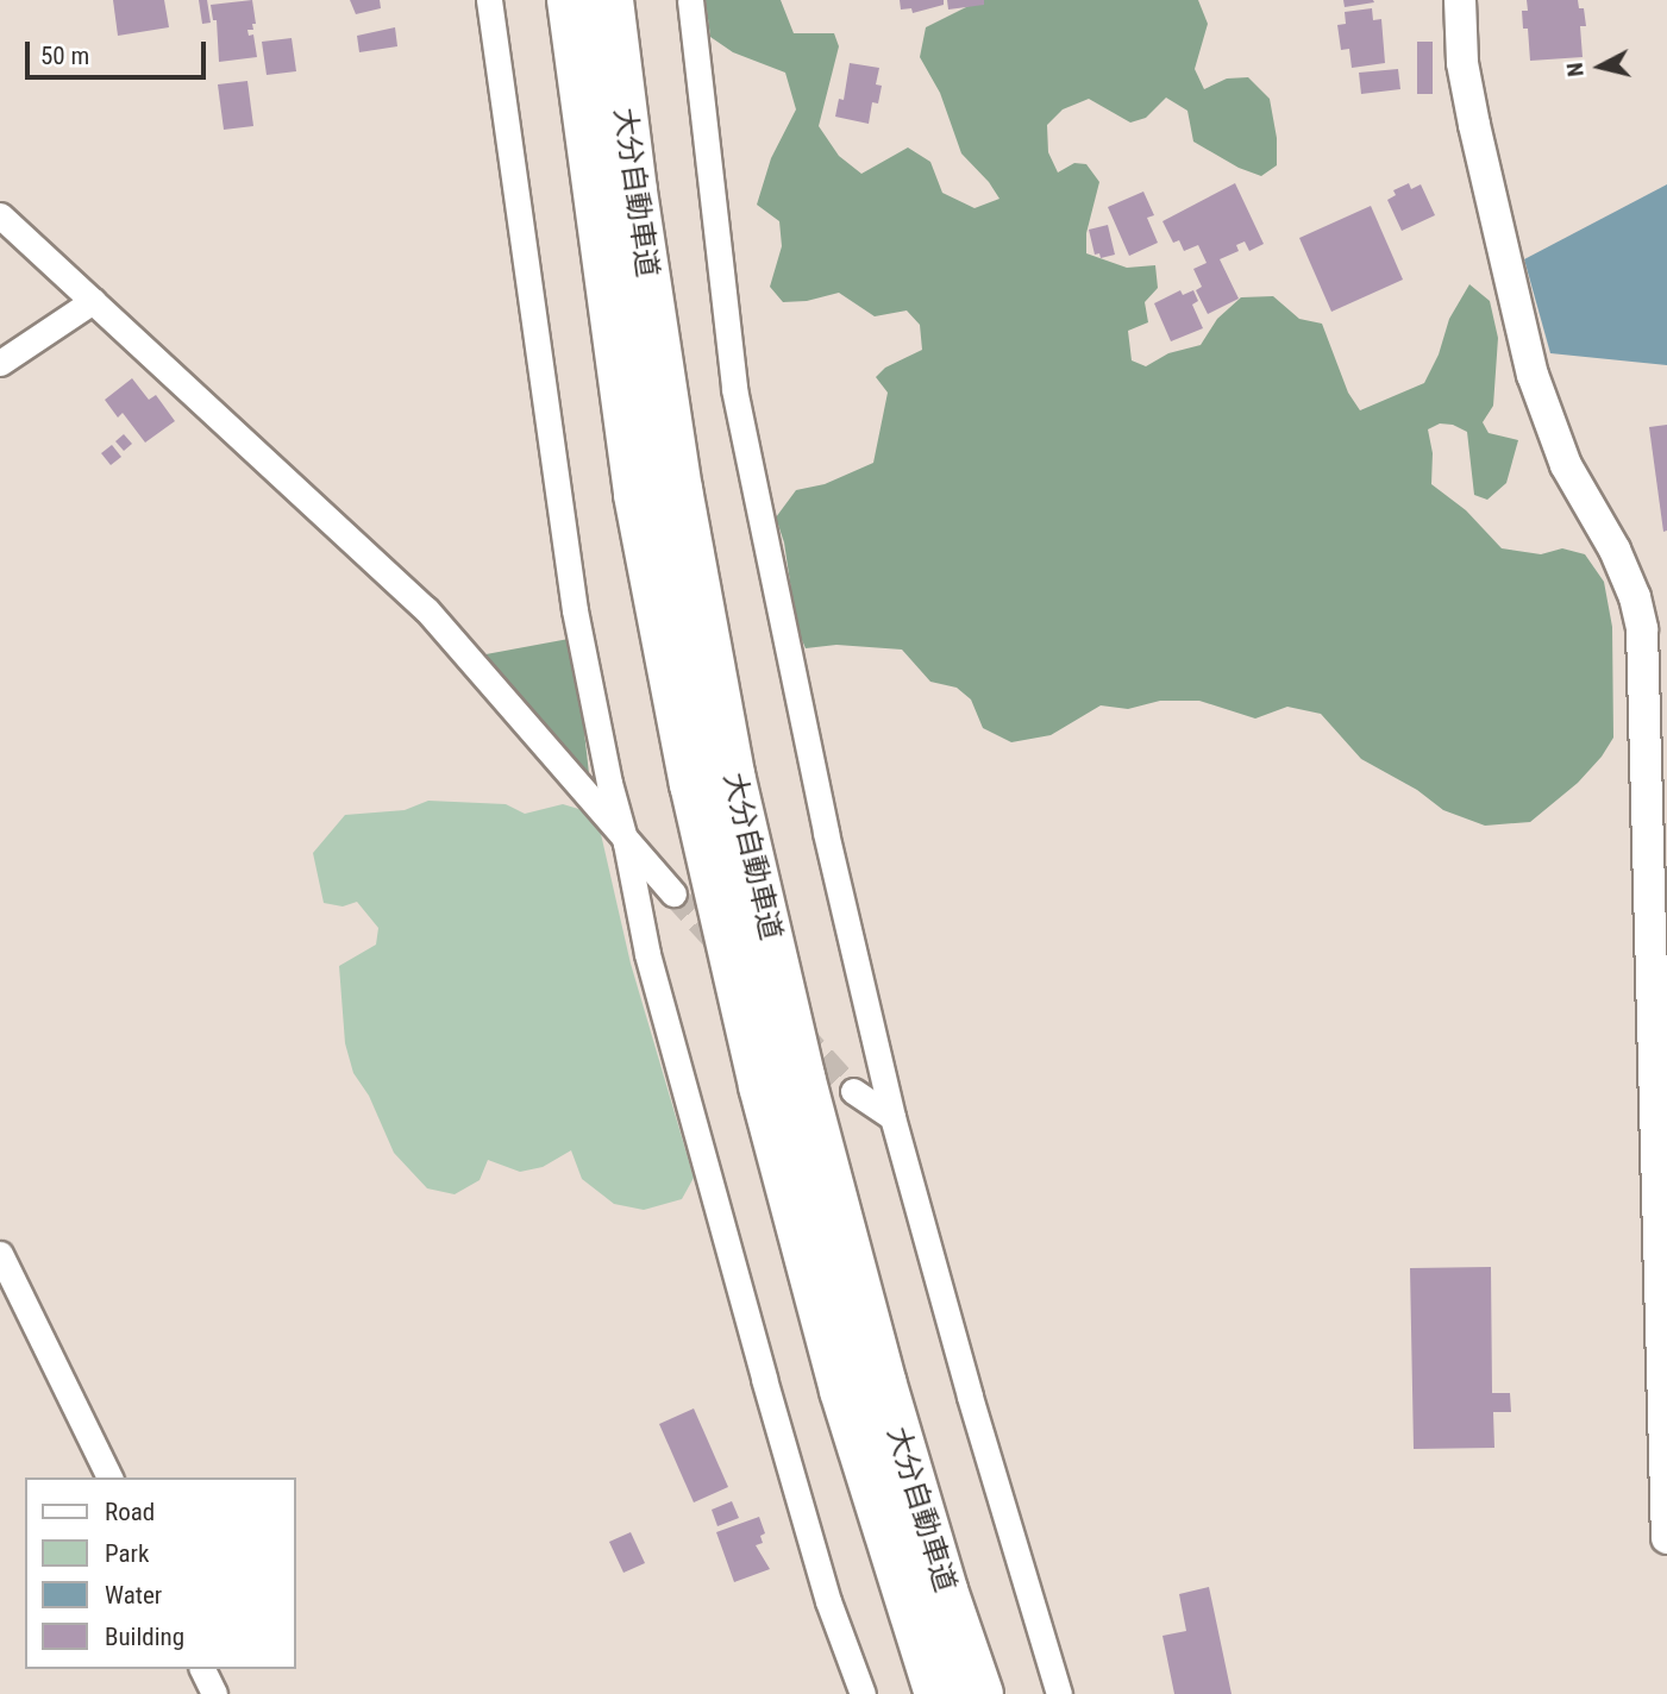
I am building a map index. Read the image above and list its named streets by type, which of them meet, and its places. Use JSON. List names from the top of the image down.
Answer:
{
  "streets": {
    "highway": ["大分自動車道"]
  },
  "legend": [
    "Road",
    "Park",
    "Water",
    "Building"
  ],
  "scale_bar": "50 m",
  "north": "left"
}
